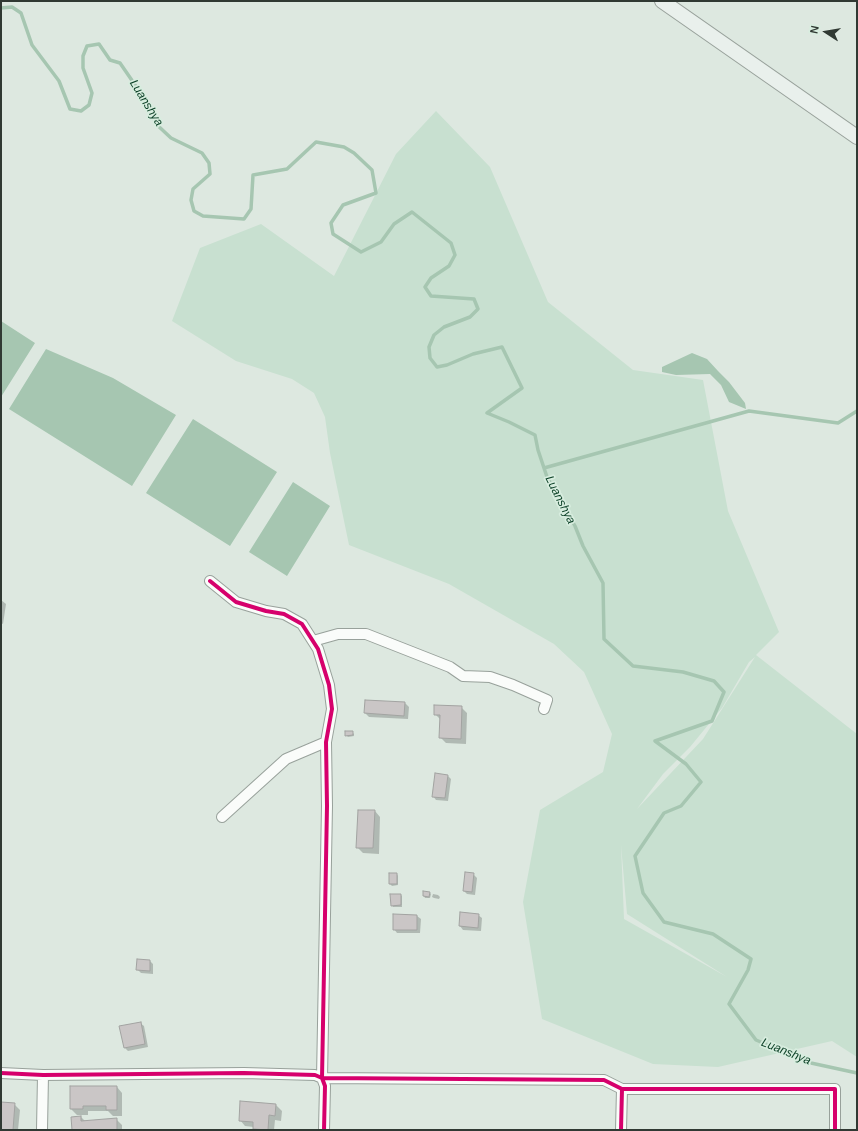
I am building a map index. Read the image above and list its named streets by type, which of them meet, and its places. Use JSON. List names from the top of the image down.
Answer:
{
  "water": ["Luanshya"],
  "north": "left"
}
